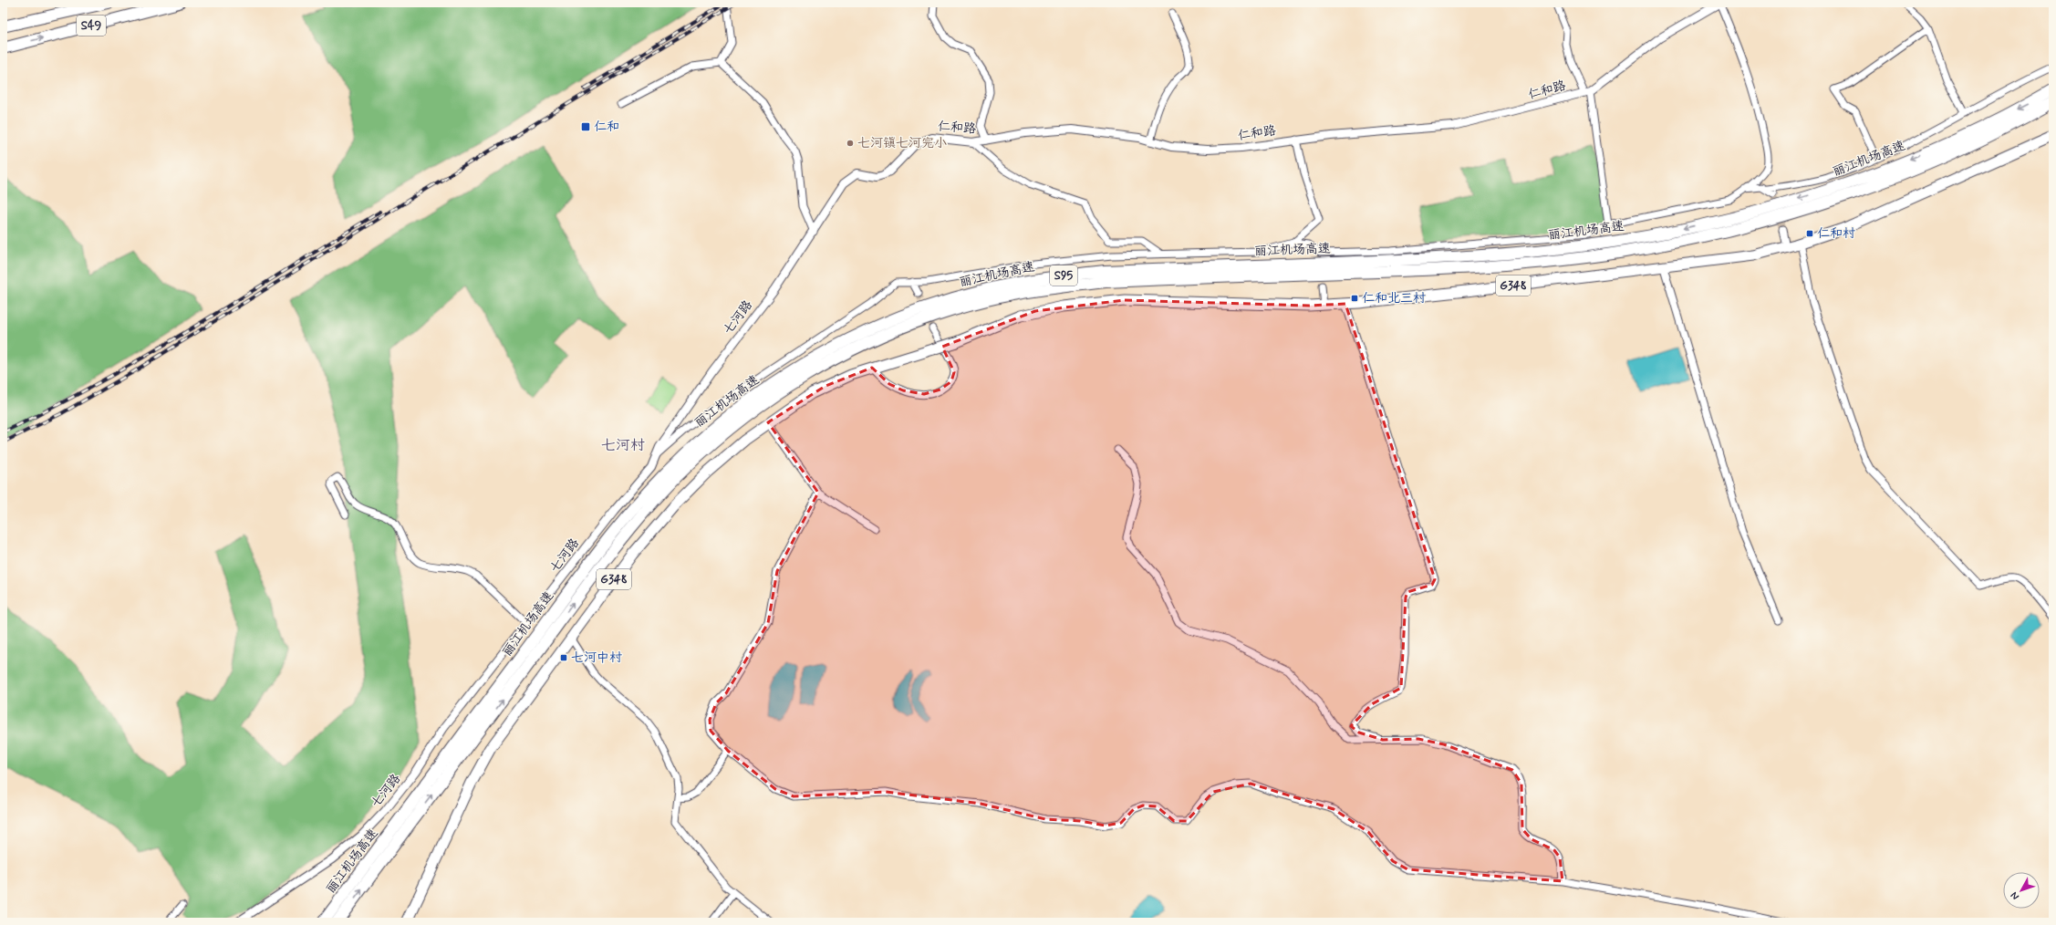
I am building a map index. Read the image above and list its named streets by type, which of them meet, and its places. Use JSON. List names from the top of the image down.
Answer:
{
  "streets": {
    "highway": [
      "S49",
      "丽江机场高速",
      "S95",
      "G348"
    ],
    "street": ["仁和路", "七河路"]
  },
  "crossings": [
    ["仁和路", "七河路"]
  ],
  "districts": ["七河村"],
  "places": {
    "transit": [
      "仁和",
      "仁和村",
      "仁和北三村",
      "七河中村"
    ],
    "other": ["七河镇七河完小"]
  },
  "north": "bottom left"
}
